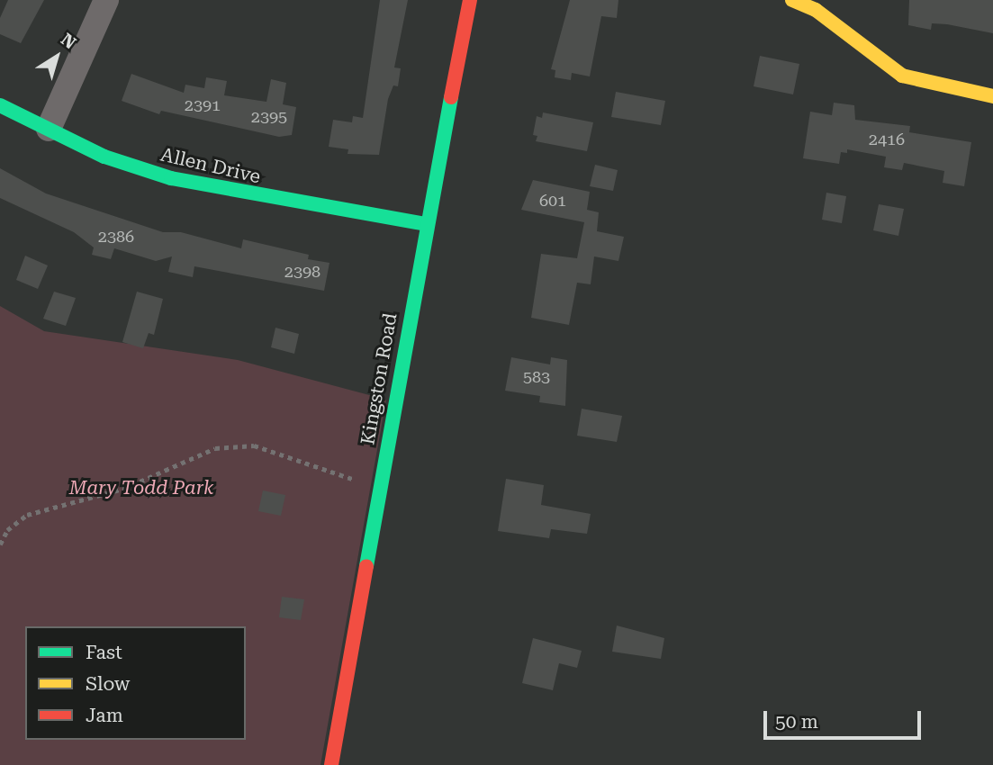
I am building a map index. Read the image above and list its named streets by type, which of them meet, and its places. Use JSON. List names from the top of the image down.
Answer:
{
  "streets": {
    "street": ["Allen Drive", "Kingston Road"]
  },
  "crossings": [
    ["Allen Drive", "Kingston Road"]
  ],
  "parks": ["Mary Todd Park"],
  "house_numbers": [
    "2391",
    "2395",
    "2416",
    "601",
    "2386",
    "2398",
    "583"
  ],
  "legend": ["Fast", "Slow", "Jam"],
  "scale_bar": "50 m",
  "north": "top right"
}
